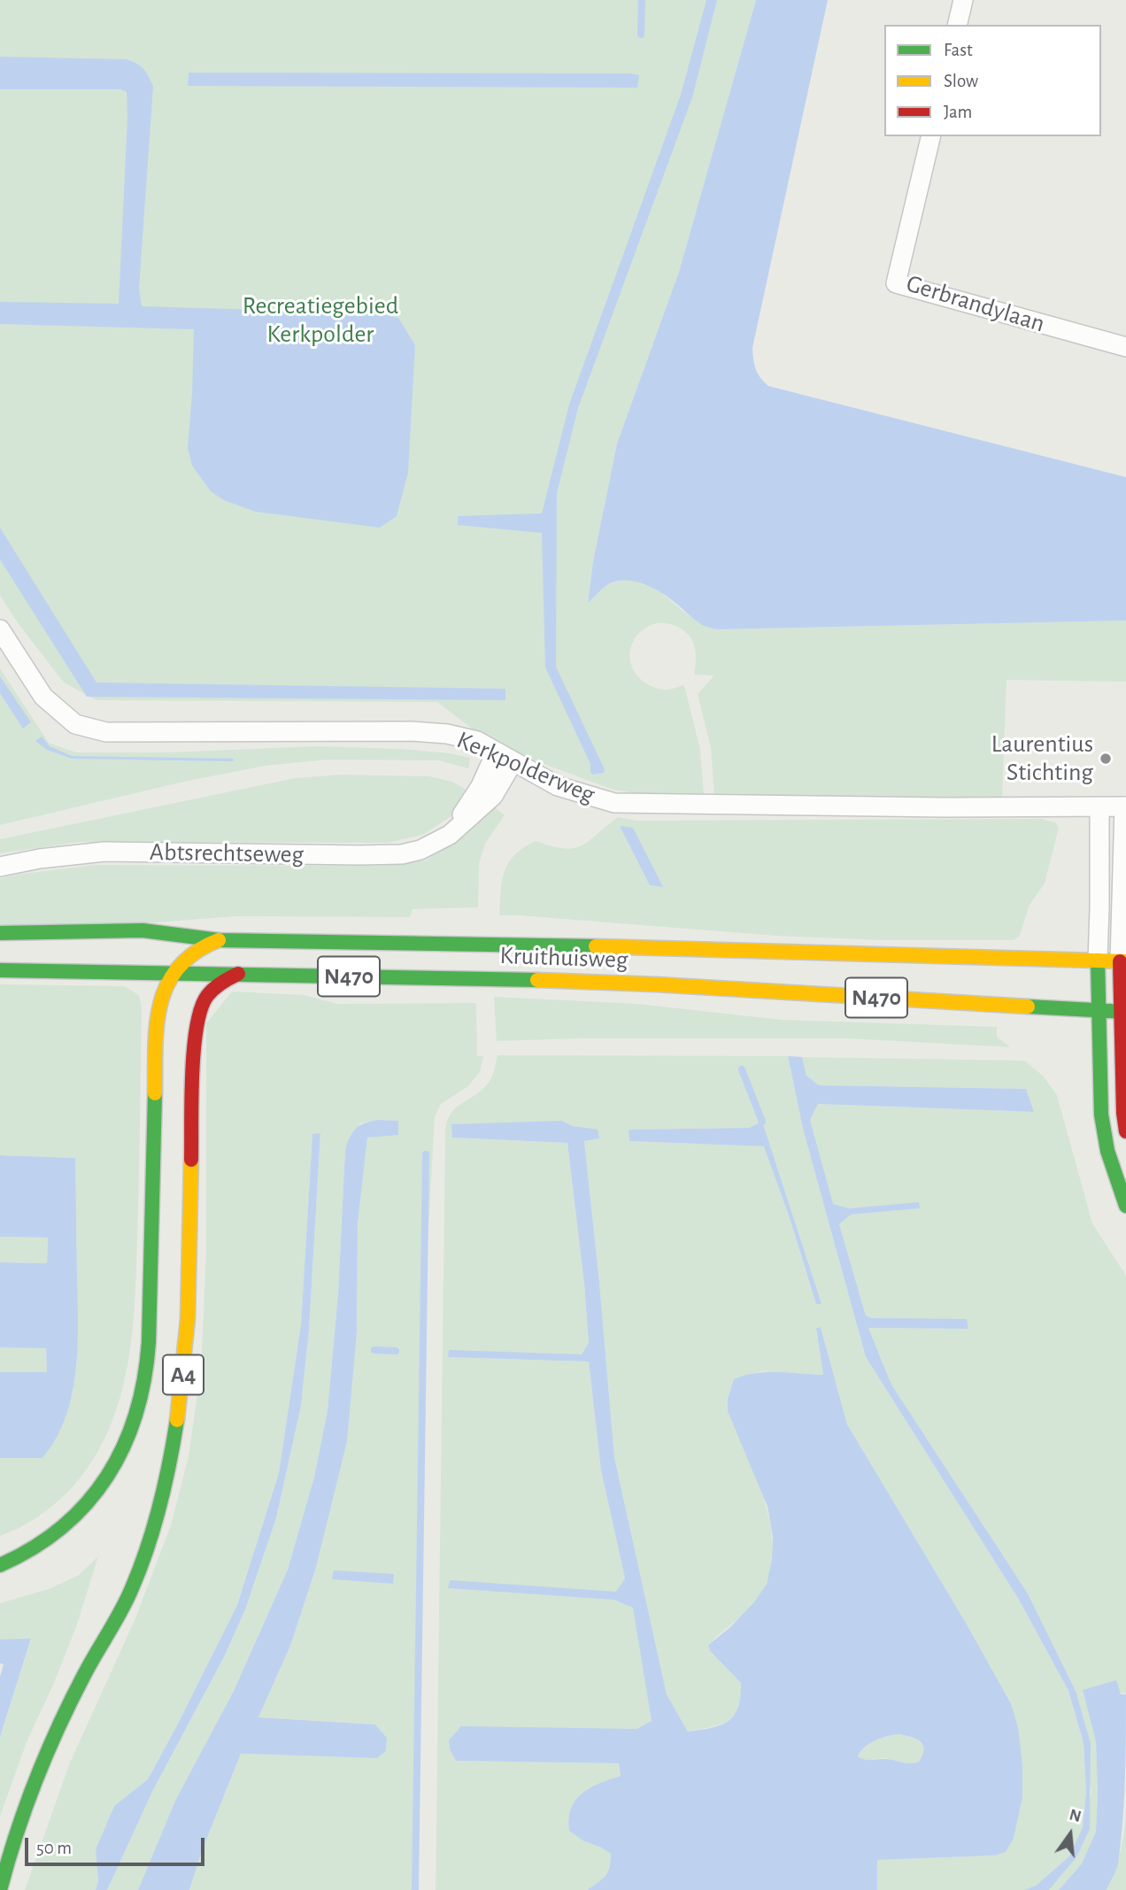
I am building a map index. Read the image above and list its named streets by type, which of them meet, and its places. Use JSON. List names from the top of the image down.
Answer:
{
  "streets": {
    "main road": ["Kruithuisweg", "N470", "A4"],
    "street": ["Gerbrandylaan", "Kerkpolderweg", "Abtsrechtseweg"]
  },
  "crossings": [
    ["Kerkpolderweg", "Abtsrechtseweg"],
    ["Kerkpolderweg", "Kruithuisweg"],
    ["Kruithuisweg", "A4"]
  ],
  "parks": ["Recreatiegebied Kerkpolder"],
  "places": ["Laurentius Stichting"],
  "legend": ["Fast", "Slow", "Jam"],
  "scale_bar": "50 m",
  "north": "top"
}
